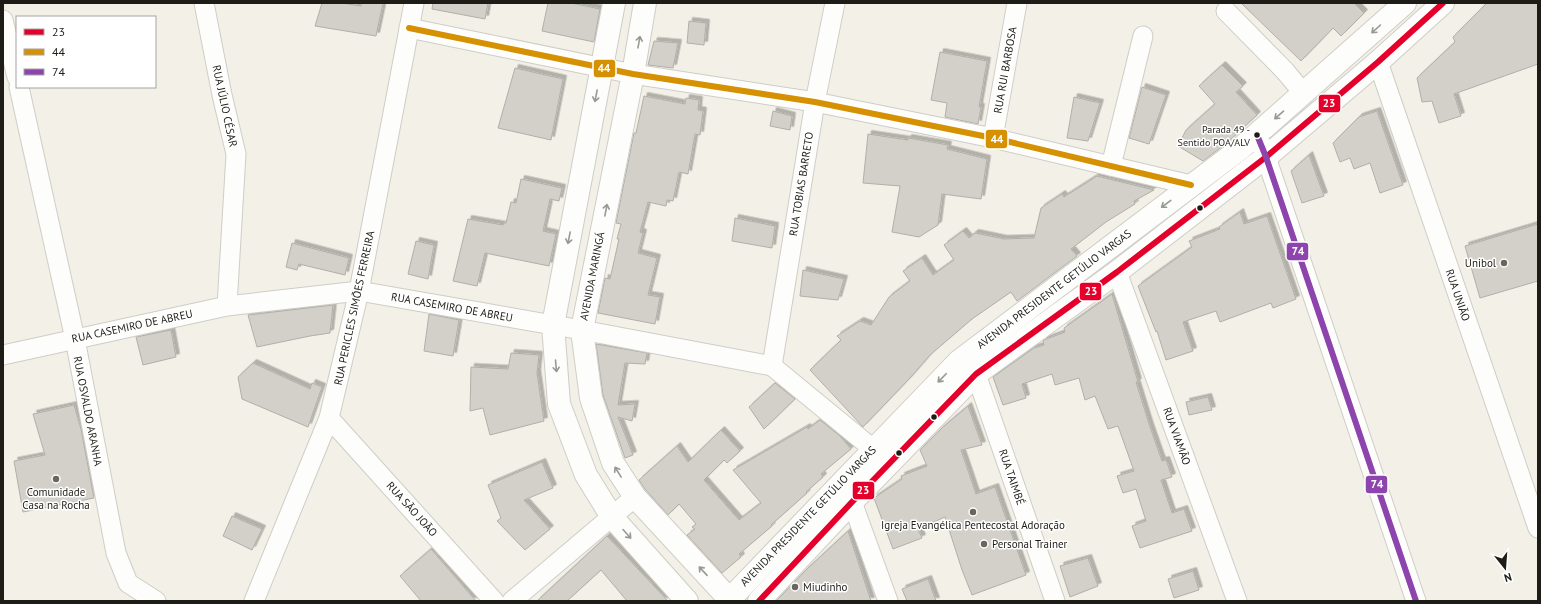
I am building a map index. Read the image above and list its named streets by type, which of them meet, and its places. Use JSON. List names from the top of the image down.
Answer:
{
  "streets": {
    "main road": ["AVENIDA MARINGÁ", "AVENIDA PRESIDENTE GETÚLIO VARGAS"],
    "street": [
      "RUA RUI BARBOSA",
      "RUA JÚLIO CÉSAR",
      "RUA TOBIAS BARRETO",
      "RUA UNIÃO",
      "RUA CASEMIRO DE ABREU",
      "RUA PERICLES SIMÕES FERREIRA",
      "RUA OSVALDO ARANHA",
      "RUA VIAMÃO",
      "RUA TAIMBÉ",
      "RUA SÃO JOÃO"
    ]
  },
  "crossings": [
    ["RUA JÚLIO CÉSAR", "RUA CASEMIRO DE ABREU"],
    ["RUA TOBIAS BARRETO", "RUA CASEMIRO DE ABREU"],
    ["AVENIDA MARINGÁ", "AVENIDA PRESIDENTE GETÚLIO VARGAS"],
    ["AVENIDA MARINGÁ", "RUA CASEMIRO DE ABREU"],
    ["AVENIDA PRESIDENTE GETÚLIO VARGAS", "RUA UNIÃO"],
    ["AVENIDA PRESIDENTE GETÚLIO VARGAS", "RUA CASEMIRO DE ABREU"],
    ["AVENIDA PRESIDENTE GETÚLIO VARGAS", "RUA VIAMÃO"],
    ["AVENIDA PRESIDENTE GETÚLIO VARGAS", "RUA TAIMBÉ"],
    ["RUA CASEMIRO DE ABREU", "RUA PERICLES SIMÕES FERREIRA"],
    ["RUA CASEMIRO DE ABREU", "RUA OSVALDO ARANHA"],
    ["RUA PERICLES SIMÕES FERREIRA", "RUA SÃO JOÃO"]
  ],
  "places": [
    "Parada 49 - Sentido POA/ALV",
    "Unibol",
    "Comunidade Casa na Rocha",
    "Igreja Evangélica Pentecostal Adoração",
    "Personal Trainer",
    "Miudinho"
  ],
  "lines": ["transit line 23", "transit line 44", "transit line 74"],
  "legend": ["23", "44", "74"],
  "north": "bottom"
}
